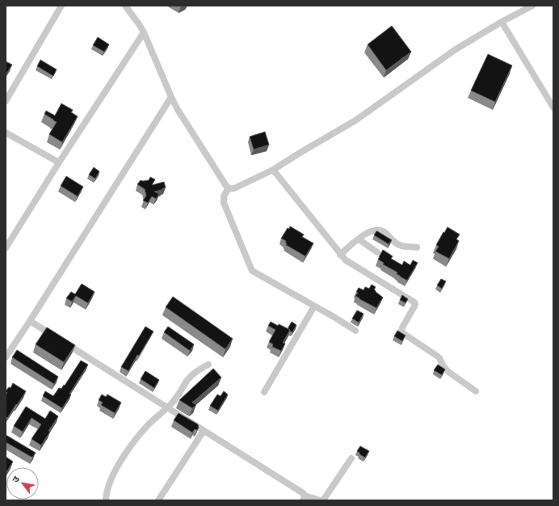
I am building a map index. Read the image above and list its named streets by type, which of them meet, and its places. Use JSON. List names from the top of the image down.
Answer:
{
  "north": "top left"
}
